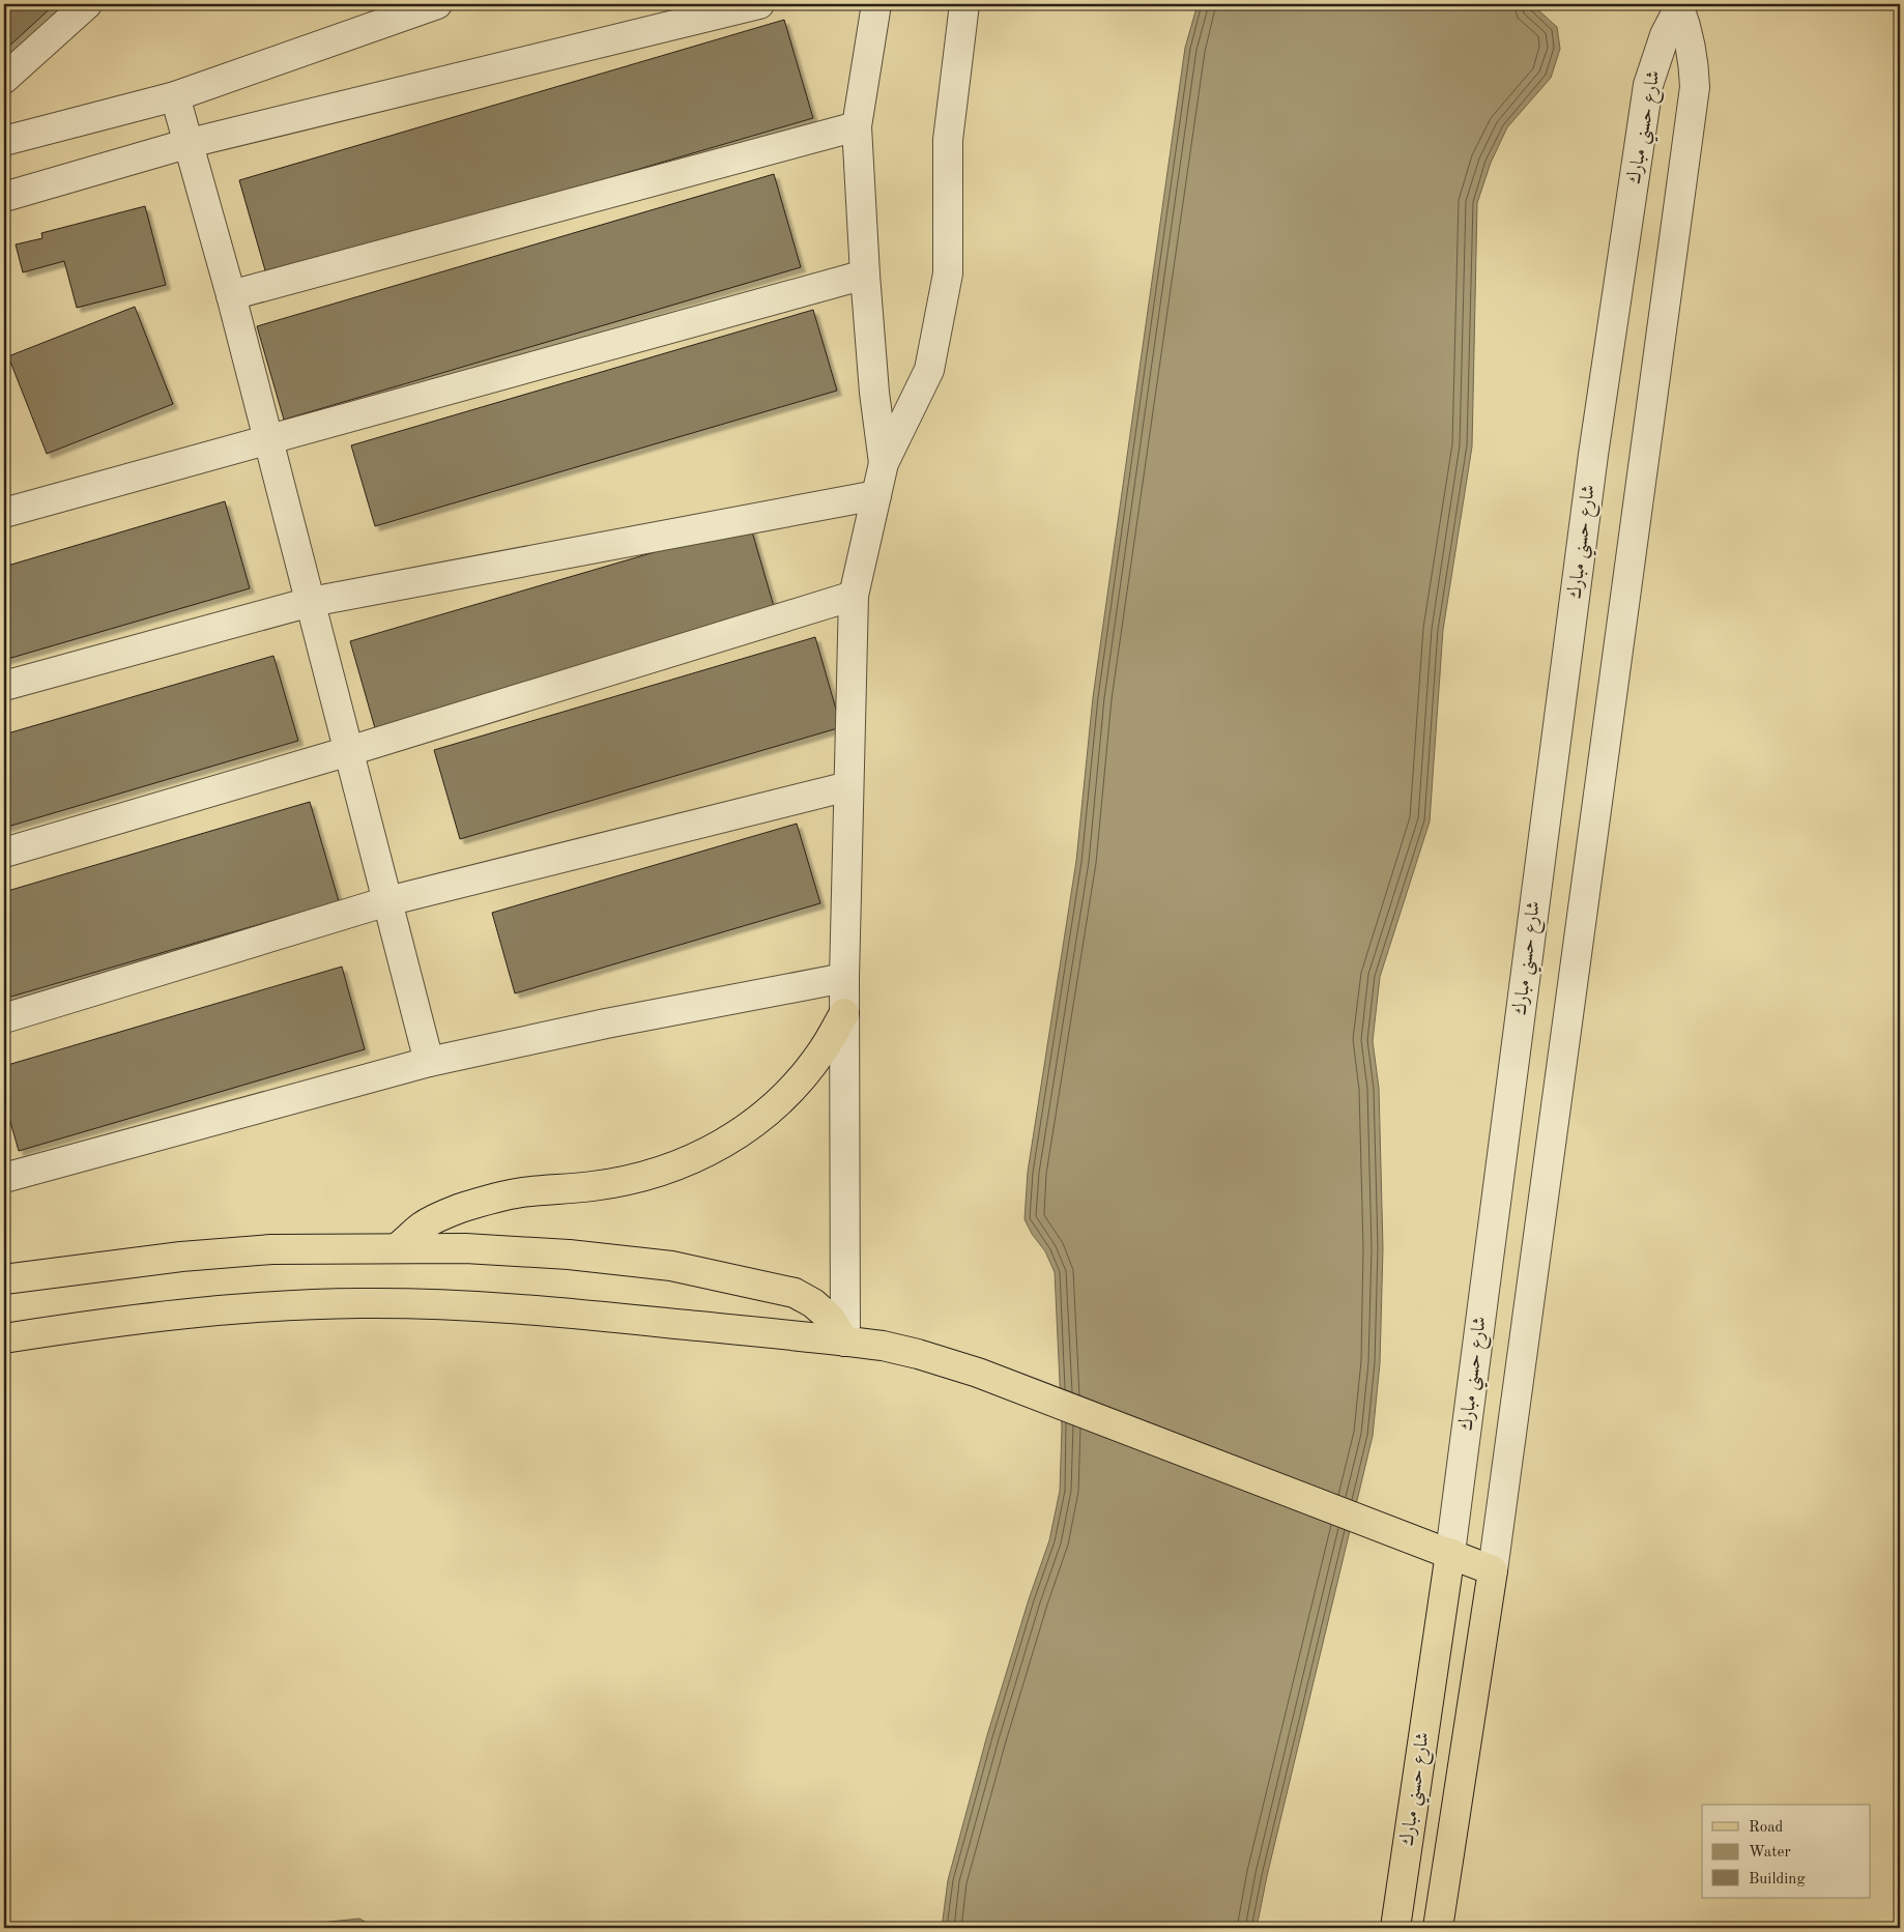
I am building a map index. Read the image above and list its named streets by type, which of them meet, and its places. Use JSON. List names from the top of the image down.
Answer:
{
  "streets": {
    "main road": ["شارع حسني مبارك"]
  },
  "legend": ["Road", "Water", "Building"]
}
